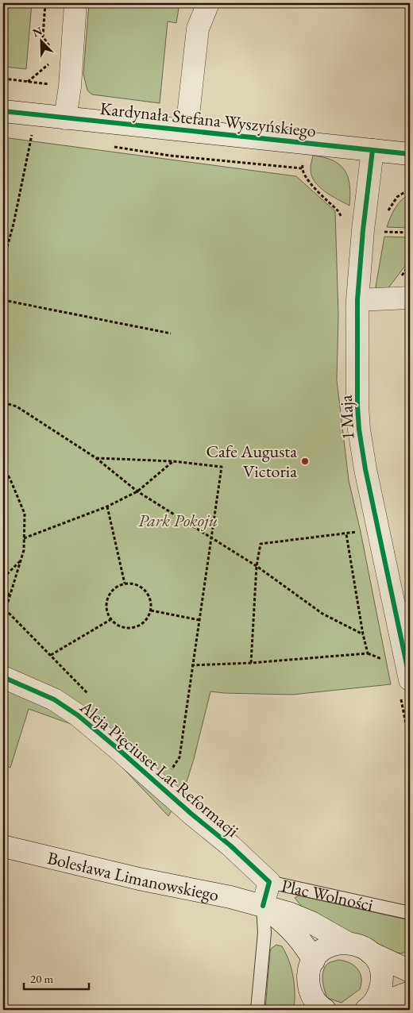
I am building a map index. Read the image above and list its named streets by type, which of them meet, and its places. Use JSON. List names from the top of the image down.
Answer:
{
  "streets": {
    "street": [
      "Kardynała Stefana Wyszyńskiego",
      "1 Maja",
      "Aleja Pięciuset Lat Reformacji",
      "Bolesława Limanowskiego",
      "Plac Wolności"
    ]
  },
  "crossings": [
    ["Kardynała Stefana Wyszyńskiego", "1 Maja"],
    ["Aleja Pięciuset Lat Reformacji", "Plac Wolności"],
    ["Bolesława Limanowskiego", "Plac Wolności"]
  ],
  "parks": ["Park Pokoju"],
  "places": ["Cafe Augusta Victoria"],
  "scale_bar": "20 m",
  "north": "top left"
}
